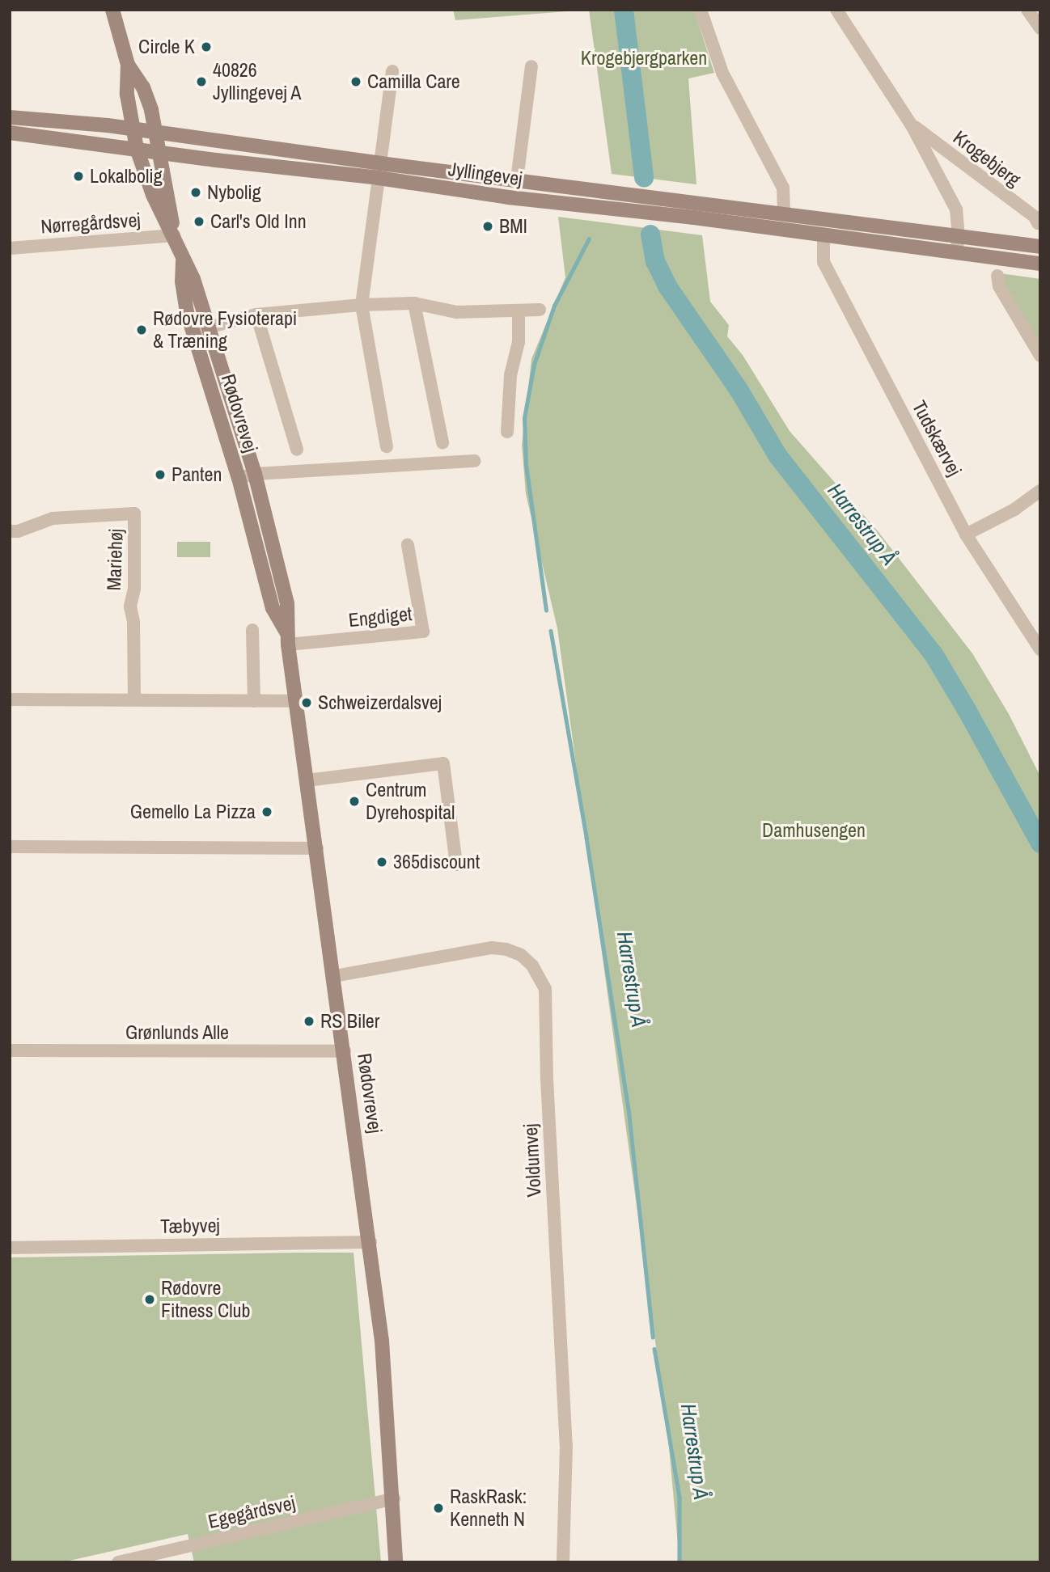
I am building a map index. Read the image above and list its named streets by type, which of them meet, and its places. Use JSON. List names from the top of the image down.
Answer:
{
  "streets": {
    "street": [
      "Krogebjerg",
      "Jyllingevej",
      "Nørregårdsvej",
      "Rødovrevej",
      "Tudskærvej",
      "Mariehøj",
      "Engdiget",
      "Grønlunds Alle",
      "Voldumvej",
      "Tæbyvej",
      "Egegårdsvej"
    ]
  },
  "crossings": [
    ["Krogebjerg", "Jyllingevej"],
    ["Jyllingevej", "Rødovrevej"],
    ["Jyllingevej", "Tudskærvej"],
    ["Nørregårdsvej", "Rødovrevej"],
    ["Rødovrevej", "Engdiget"],
    ["Rødovrevej", "Grønlunds Alle"],
    ["Rødovrevej", "Voldumvej"],
    ["Rødovrevej", "Tæbyvej"],
    ["Rødovrevej", "Egegårdsvej"]
  ],
  "water": ["Harrestrup Å"],
  "parks": ["Krogebjergparken", "Damhusengen"],
  "places": [
    "Circle K",
    "40826 Jyllingevej A",
    "Camilla Care",
    "Lokalbolig",
    "Nybolig",
    "Carl's Old Inn",
    "BMI",
    "Rødovre Fysioterapi & Træning",
    "Panten",
    "Schweizerdalsvej",
    "Centrum Dyrehospital",
    "Gemello La Pizza",
    "365discount",
    "RS Biler",
    "Rødovre Fitness Club",
    "RaskRask: Kenneth N"
  ]
}
